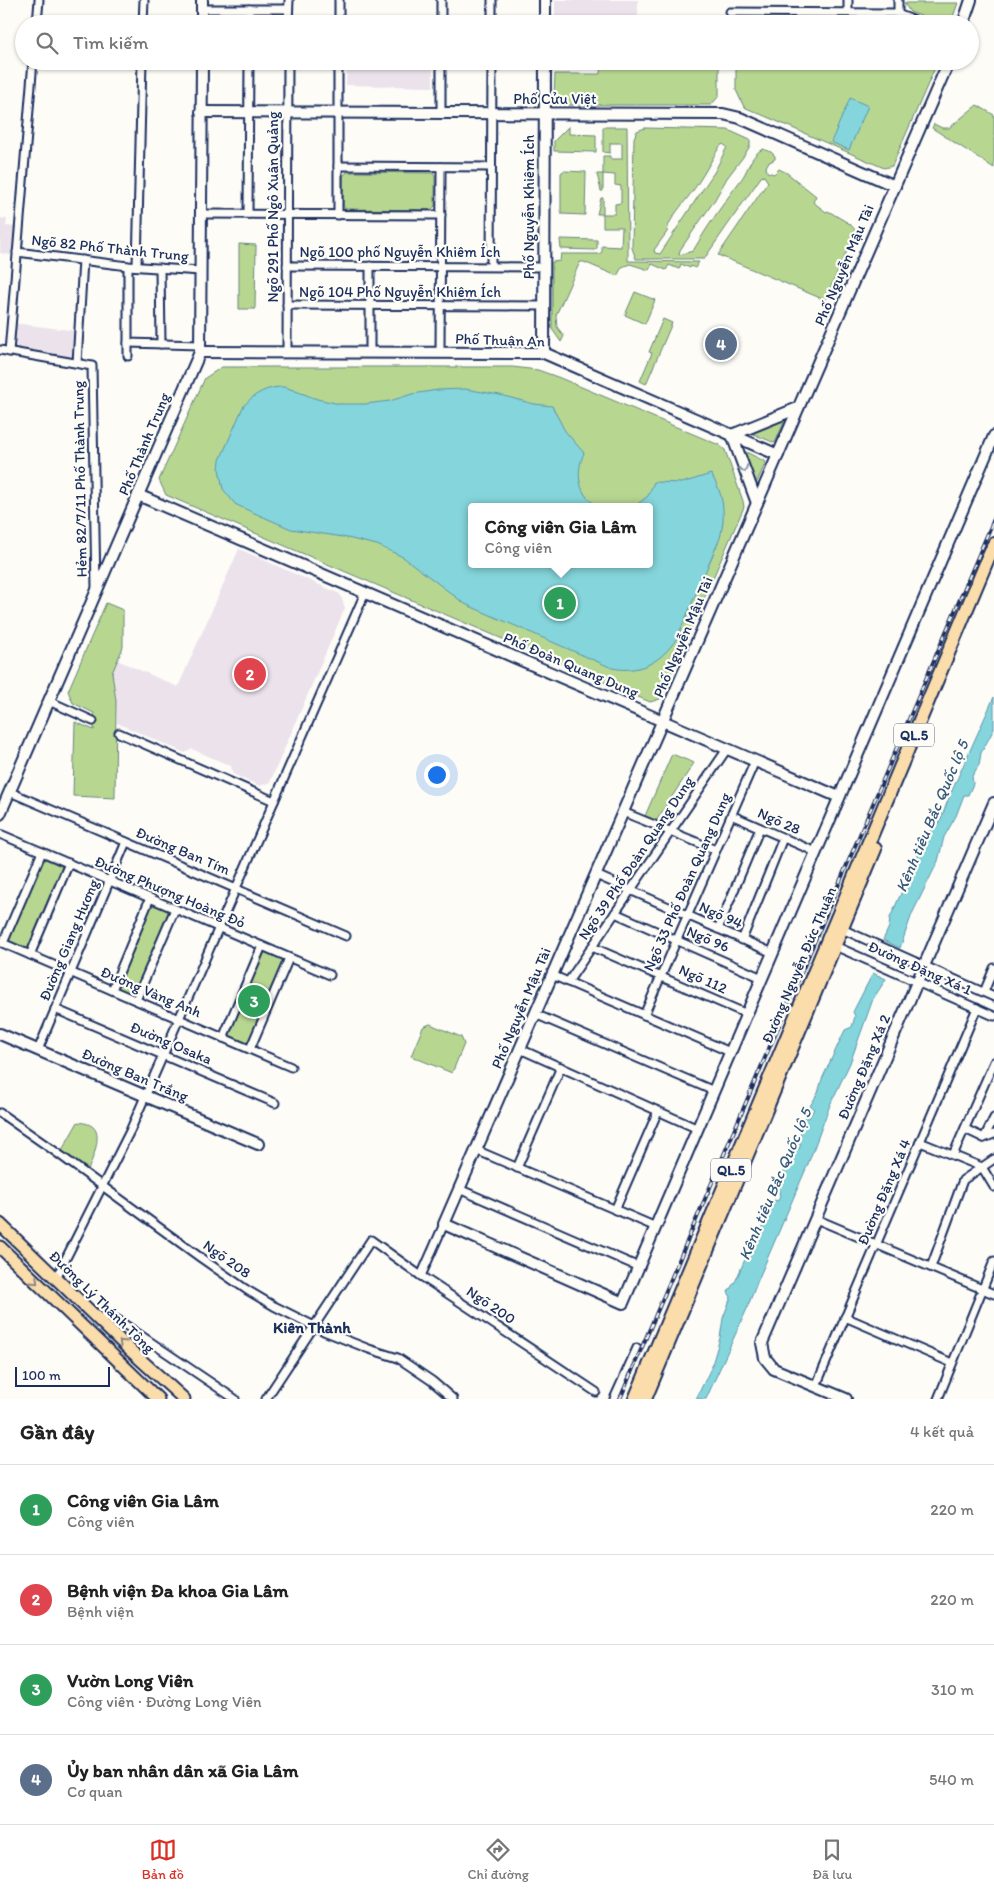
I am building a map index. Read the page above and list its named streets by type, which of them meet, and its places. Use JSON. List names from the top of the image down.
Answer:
{
  "streets": {
    "highway": ["QL.5", "Đường Nguyễn Đức Thuận"],
    "main road": ["Đường Lý Thánh Tông"],
    "street": [
      "Phố Cửu Việt",
      "Ngõ 291 Phố Ngô Xuân Quảng",
      "Phố Nguyễn Khiêm Ích",
      "Ngõ 82 Phố Thành Trung",
      "Ngõ 100 phố Nguyễn Khiêm Ích",
      "Phố Nguyễn Mậu Tài",
      "Ngõ 104 Phố Nguyễn Khiêm Ích",
      "Phố Thuận An",
      "Phố Thành Trung",
      "Hẻm 82/7/11 Phố Thành Trung",
      "Phố Đoàn Quang Dung",
      "Ngõ 28",
      "Đường Ban Tím",
      "Ngõ 39 Phố Đoàn Quang Dung",
      "Ngõ 33 Phố Đoàn Quang Dung",
      "Đường Phượng Hoàng Đỏ",
      "Ngõ 94",
      "Ngõ 96",
      "Đường Giang Hương",
      "Đường Đặng Xá 1",
      "Ngõ 112",
      "Đường Vàng Anh",
      "Đường Osaka",
      "Đường Đặng Xá 2",
      "Đường Ban Trắng",
      "Đường Đặng Xá 4",
      "Ngõ 208",
      "Ngõ 200"
    ]
  },
  "crossings": [
    ["Phố Cửu Việt", "Ngõ 291 Phố Ngô Xuân Quảng"],
    ["Phố Cửu Việt", "Phố Nguyễn Khiêm Ích"],
    ["Phố Cửu Việt", "Phố Nguyễn Mậu Tài"],
    ["Phố Cửu Việt", "Phố Thành Trung"],
    ["Ngõ 291 Phố Ngô Xuân Quảng", "Ngõ 100 phố Nguyễn Khiêm Ích"],
    ["Ngõ 291 Phố Ngô Xuân Quảng", "Ngõ 104 Phố Nguyễn Khiêm Ích"],
    ["Ngõ 291 Phố Ngô Xuân Quảng", "Phố Thuận An"],
    ["Phố Nguyễn Khiêm Ích", "Ngõ 100 phố Nguyễn Khiêm Ích"],
    ["Phố Nguyễn Khiêm Ích", "Ngõ 104 Phố Nguyễn Khiêm Ích"],
    ["Phố Nguyễn Khiêm Ích", "Phố Thuận An"],
    ["Ngõ 82 Phố Thành Trung", "Phố Thành Trung"],
    ["Phố Nguyễn Mậu Tài", "Phố Thuận An"],
    ["Phố Nguyễn Mậu Tài", "Phố Đoàn Quang Dung"],
    ["Phố Nguyễn Mậu Tài", "Ngõ 94"],
    ["Phố Thuận An", "Phố Thành Trung"],
    ["Phố Thành Trung", "Hẻm 82/7/11 Phố Thành Trung"],
    ["Phố Thành Trung", "Phố Đoàn Quang Dung"],
    ["Phố Thành Trung", "Đường Ban Tím"],
    ["Phố Đoàn Quang Dung", "Ngõ 39 Phố Đoàn Quang Dung"],
    ["Phố Đoàn Quang Dung", "Ngõ 33 Phố Đoàn Quang Dung"],
    ["Ngõ 28", "Ngõ 33 Phố Đoàn Quang Dung"],
    ["Đường Ban Tím", "Đường Giang Hương"],
    ["Ngõ 39 Phố Đoàn Quang Dung", "Ngõ 94"],
    ["Ngõ 39 Phố Đoàn Quang Dung", "Ngõ 96"],
    ["Ngõ 39 Phố Đoàn Quang Dung", "Ngõ 112"],
    ["Ngõ 33 Phố Đoàn Quang Dung", "Ngõ 94"],
    ["Ngõ 33 Phố Đoàn Quang Dung", "Ngõ 96"],
    ["Ngõ 33 Phố Đoàn Quang Dung", "Ngõ 112"],
    ["Đường Phượng Hoàng Đỏ", "Đường Giang Hương"],
    ["Đường Giang Hương", "Đường Vàng Anh"],
    ["Đường Giang Hương", "Đường Osaka"],
    ["Đường Giang Hương", "Đường Ban Trắng"],
    ["Đường Nguyễn Đức Thuận", "Đường Đặng Xá 1"],
    ["Đường Đặng Xá 1", "Đường Đặng Xá 2"],
    ["Đường Đặng Xá 1", "Đường Đặng Xá 4"],
    ["Đường Đặng Xá 2", "Đường Đặng Xá 4"],
    ["Ngõ 208", "Ngõ 200"]
  ],
  "districts": ["Kiên Thành"],
  "water": ["Kênh tiêu Bắc Quốc lộ 5"],
  "scale_bar": "100 m",
  "page": {
    "search": "Tìm kiếm",
    "pins": [
      "4",
      "1",
      "2",
      "3"
    ],
    "popup": ["Công viên Gia Lâm", "Công viên"],
    "scale": "100 m",
    "heading": ["Gần đây", "4 kết quả"],
    "list": [
      {
        "mark": "1",
        "name": "Công viên Gia Lâm",
        "note": "Công viên",
        "value": "220 m"
      },
      {
        "mark": "2",
        "name": "Bệnh viện Đa khoa Gia Lâm",
        "note": "Bệnh viện",
        "value": "220 m"
      },
      {
        "mark": "3",
        "name": "Vườn Long Viên",
        "note": "Công viên · Đường Long Viên",
        "value": "310 m"
      },
      {
        "mark": "4",
        "name": "Ủy ban nhân dân xã Gia Lâm",
        "note": "Cơ quan",
        "value": "540 m"
      }
    ],
    "nav": ["Bản đồ", "Chỉ đường", "Đã lưu"]
  }
}
